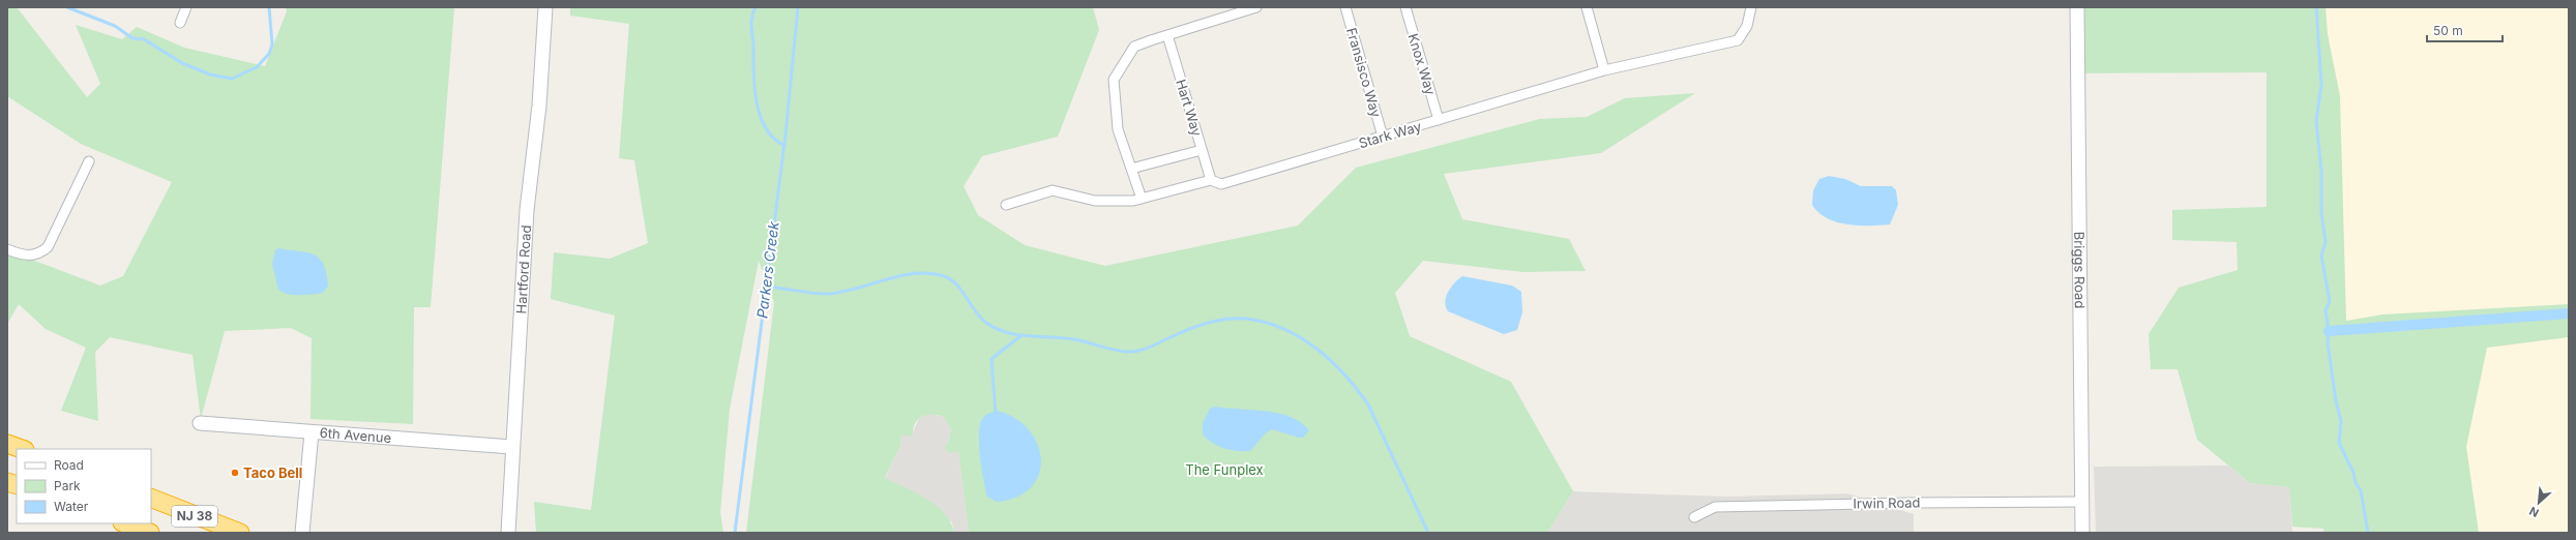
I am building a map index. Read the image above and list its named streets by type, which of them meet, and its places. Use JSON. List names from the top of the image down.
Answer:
{
  "streets": {
    "highway": ["NJ 38"],
    "street": [
      "Knox Way",
      "Fransisco Way",
      "Hart Way",
      "Stark Way",
      "Hartford Road",
      "Briggs Road",
      "6th Avenue",
      "Irwin Road"
    ]
  },
  "crossings": [
    ["Knox Way", "Stark Way"],
    ["Fransisco Way", "Stark Way"],
    ["Hart Way", "Stark Way"],
    ["Hartford Road", "6th Avenue"],
    ["Briggs Road", "Irwin Road"]
  ],
  "water": ["Parkers Creek"],
  "parks": ["The Funplex"],
  "places": ["Taco Bell"],
  "legend": ["Road", "Park", "Water"],
  "scale_bar": "50 m",
  "north": "bottom left"
}
